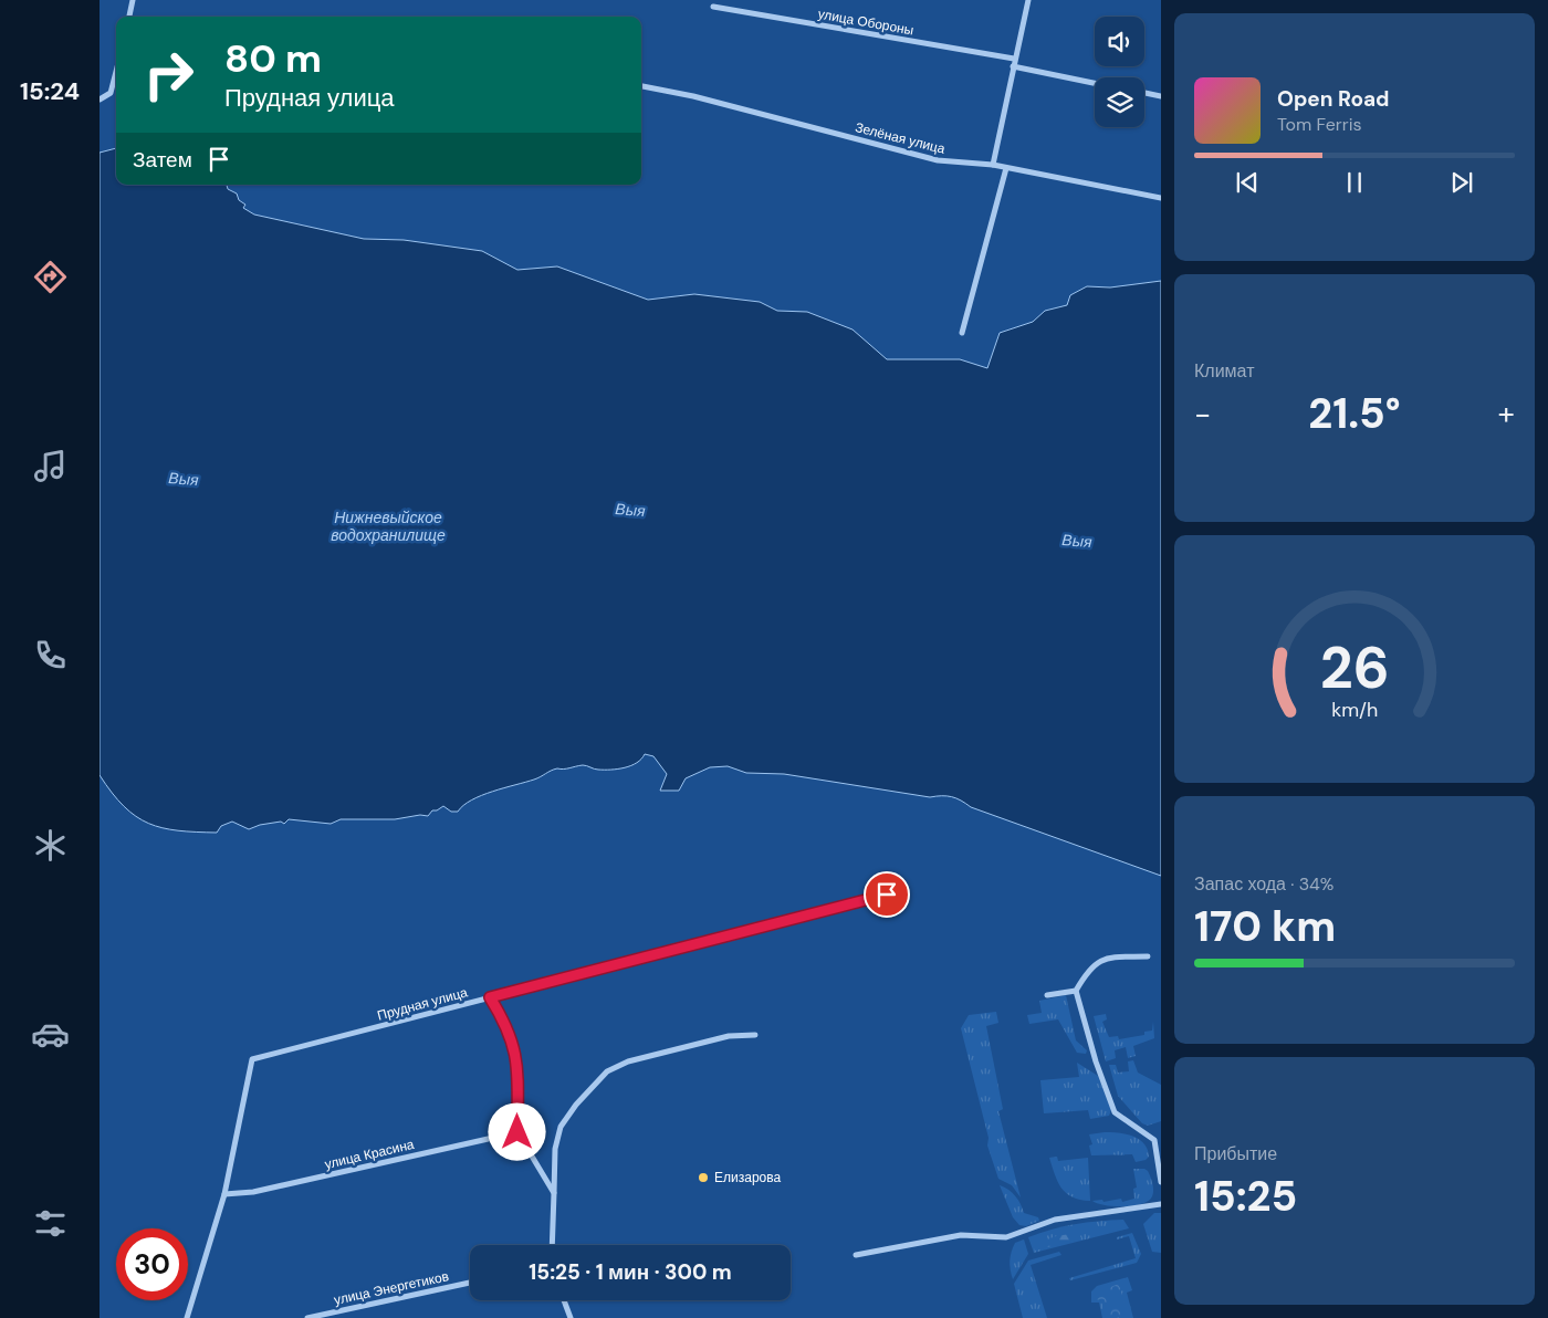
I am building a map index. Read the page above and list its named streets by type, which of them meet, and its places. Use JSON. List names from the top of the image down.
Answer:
{
  "streets": {
    "street": [
      "улица Обороны",
      "Зелёная улица",
      "Прудная улица",
      "улица Красина",
      "улица Энергетиков"
    ]
  },
  "crossings": [
    ["Прудная улица", "улица Красина"]
  ],
  "water": ["Выя", "Нижневыйское водохранилище"],
  "places": ["Елизарова"],
  "page": {
    "tabs": "15:24",
    "turn": ["80 m", "Прудная улица"],
    "song": ["Open Road", "Tom Ferris"],
    "then": "Затем",
    "tile": [
      "Климат",
      ["Запас хода · 34%", "170 km"],
      ["Прибытие", "15:25"]
    ],
    "heat": ["−", "21.5°", "+"],
    "limit": "30",
    "trip": "15:25 · 1 мин · 300 m",
    "gauge": ["26", "km/h"]
  }
}
